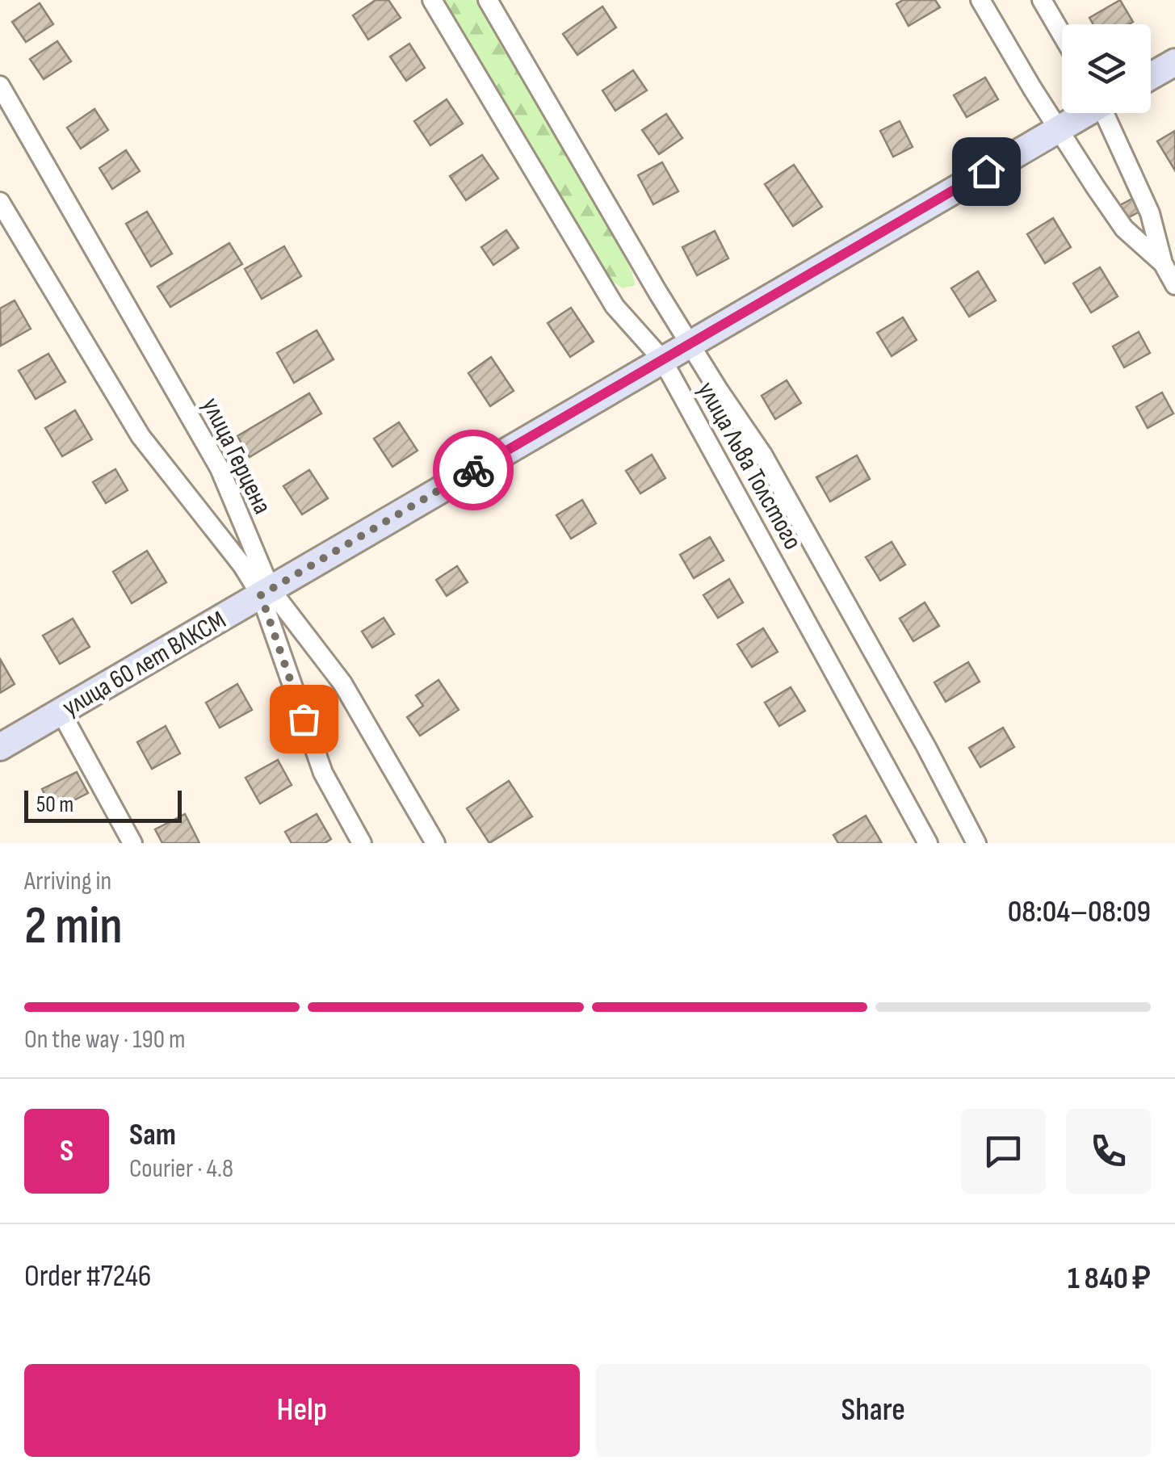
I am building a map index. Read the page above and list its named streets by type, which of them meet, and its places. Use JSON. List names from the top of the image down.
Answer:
{
  "streets": {
    "street": ["улица Герцена", "улица Льва Толстого", "улица 60 лет ВЛКСМ"]
  },
  "crossings": [
    ["улица Герцена", "улица 60 лет ВЛКСМ"],
    ["улица Льва Толстого", "улица 60 лет ВЛКСМ"]
  ],
  "scale_bar": "50 m",
  "page": {
    "scale": "50 m",
    "heading": ["2 min", "Arriving in", "08:04–08:09"],
    "panel": [
      "Sam",
      "Courier · 4.8",
      "Order #7246",
      "1 840 ₽"
    ],
    "bar": "On the way · 190 m",
    "round": "S",
    "buttons": ["Help", "Share"]
  }
}
